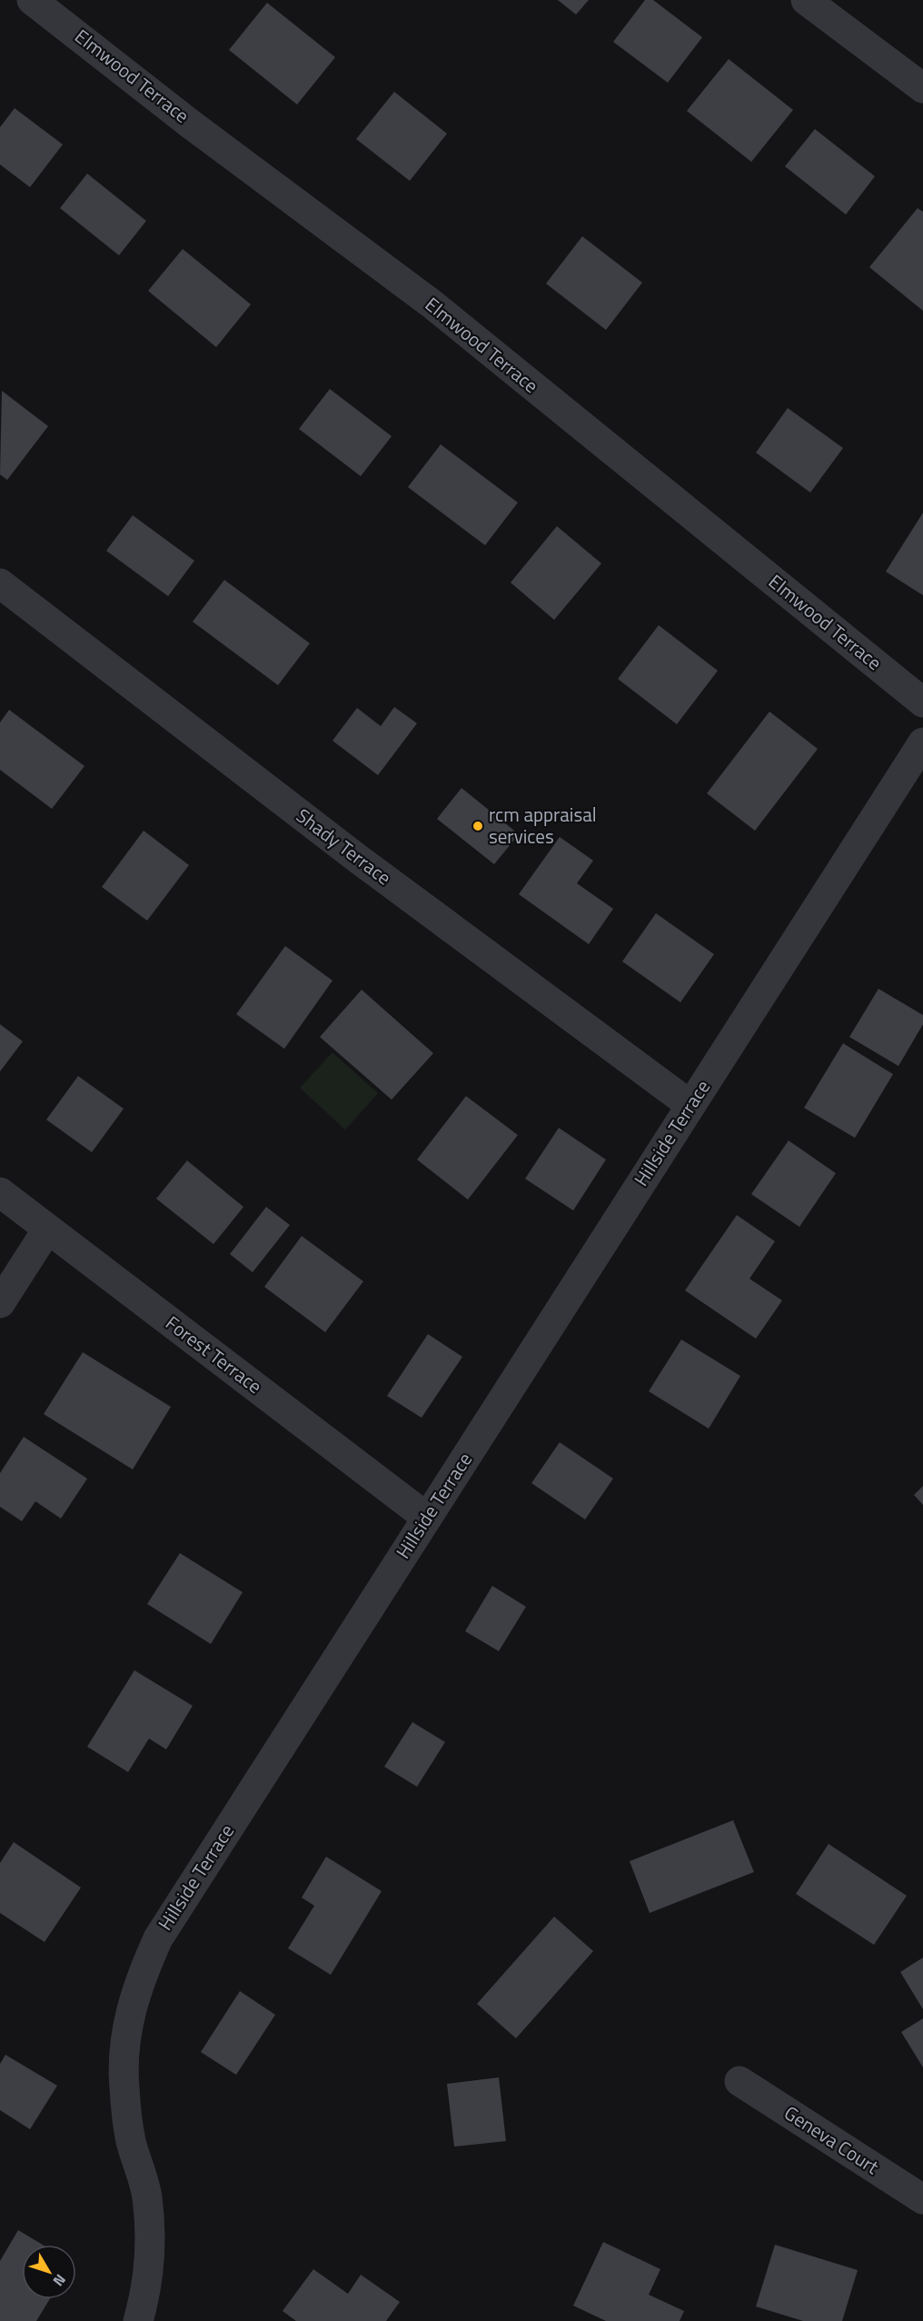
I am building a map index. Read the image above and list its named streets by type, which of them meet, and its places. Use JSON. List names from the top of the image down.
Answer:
{
  "streets": {
    "street": [
      "Elmwood Terrace",
      "Shady Terrace",
      "Hillside Terrace",
      "Forest Terrace",
      "Geneva Court"
    ]
  },
  "crossings": [
    ["Shady Terrace", "Hillside Terrace"],
    ["Hillside Terrace", "Forest Terrace"]
  ],
  "places": ["rcm appraisal services"],
  "north": "bottom right"
}
